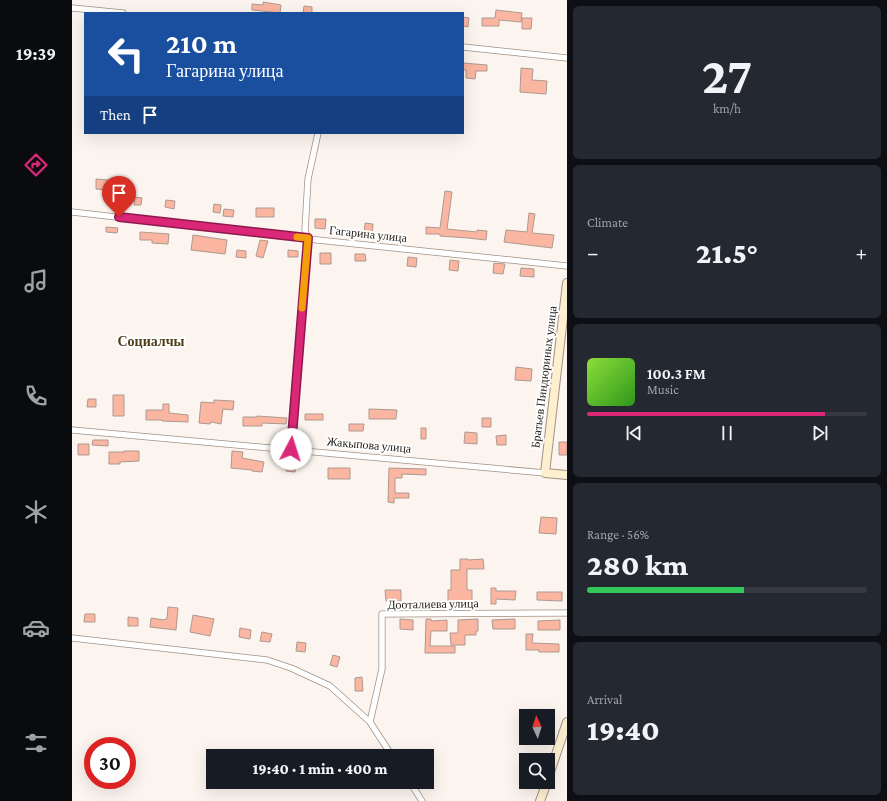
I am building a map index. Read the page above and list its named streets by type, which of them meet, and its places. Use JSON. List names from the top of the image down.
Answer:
{
  "streets": {
    "street": [
      "Гагарина улица",
      "Братьев Пиндюриных улица",
      "Жакыпова улица",
      "Дооталиева улица"
    ]
  },
  "crossings": [
    ["Братьев Пиндюриных улица", "Жакыпова улица"]
  ],
  "districts": ["Социалчы"],
  "north": "top",
  "page": {
    "tabs": "19:39",
    "tile": [
      ["27", "km/h"],
      "Climate",
      ["Range · 56%", "280 km"],
      ["Arrival", "19:40"]
    ],
    "turn": ["210 m", "Гагарина улица"],
    "then": "Then",
    "heat": ["−", "21.5°", "+"],
    "song": ["100.3 FM", "Music"],
    "limit": "30",
    "trip": "19:40 · 1 min · 400 m"
  }
}
